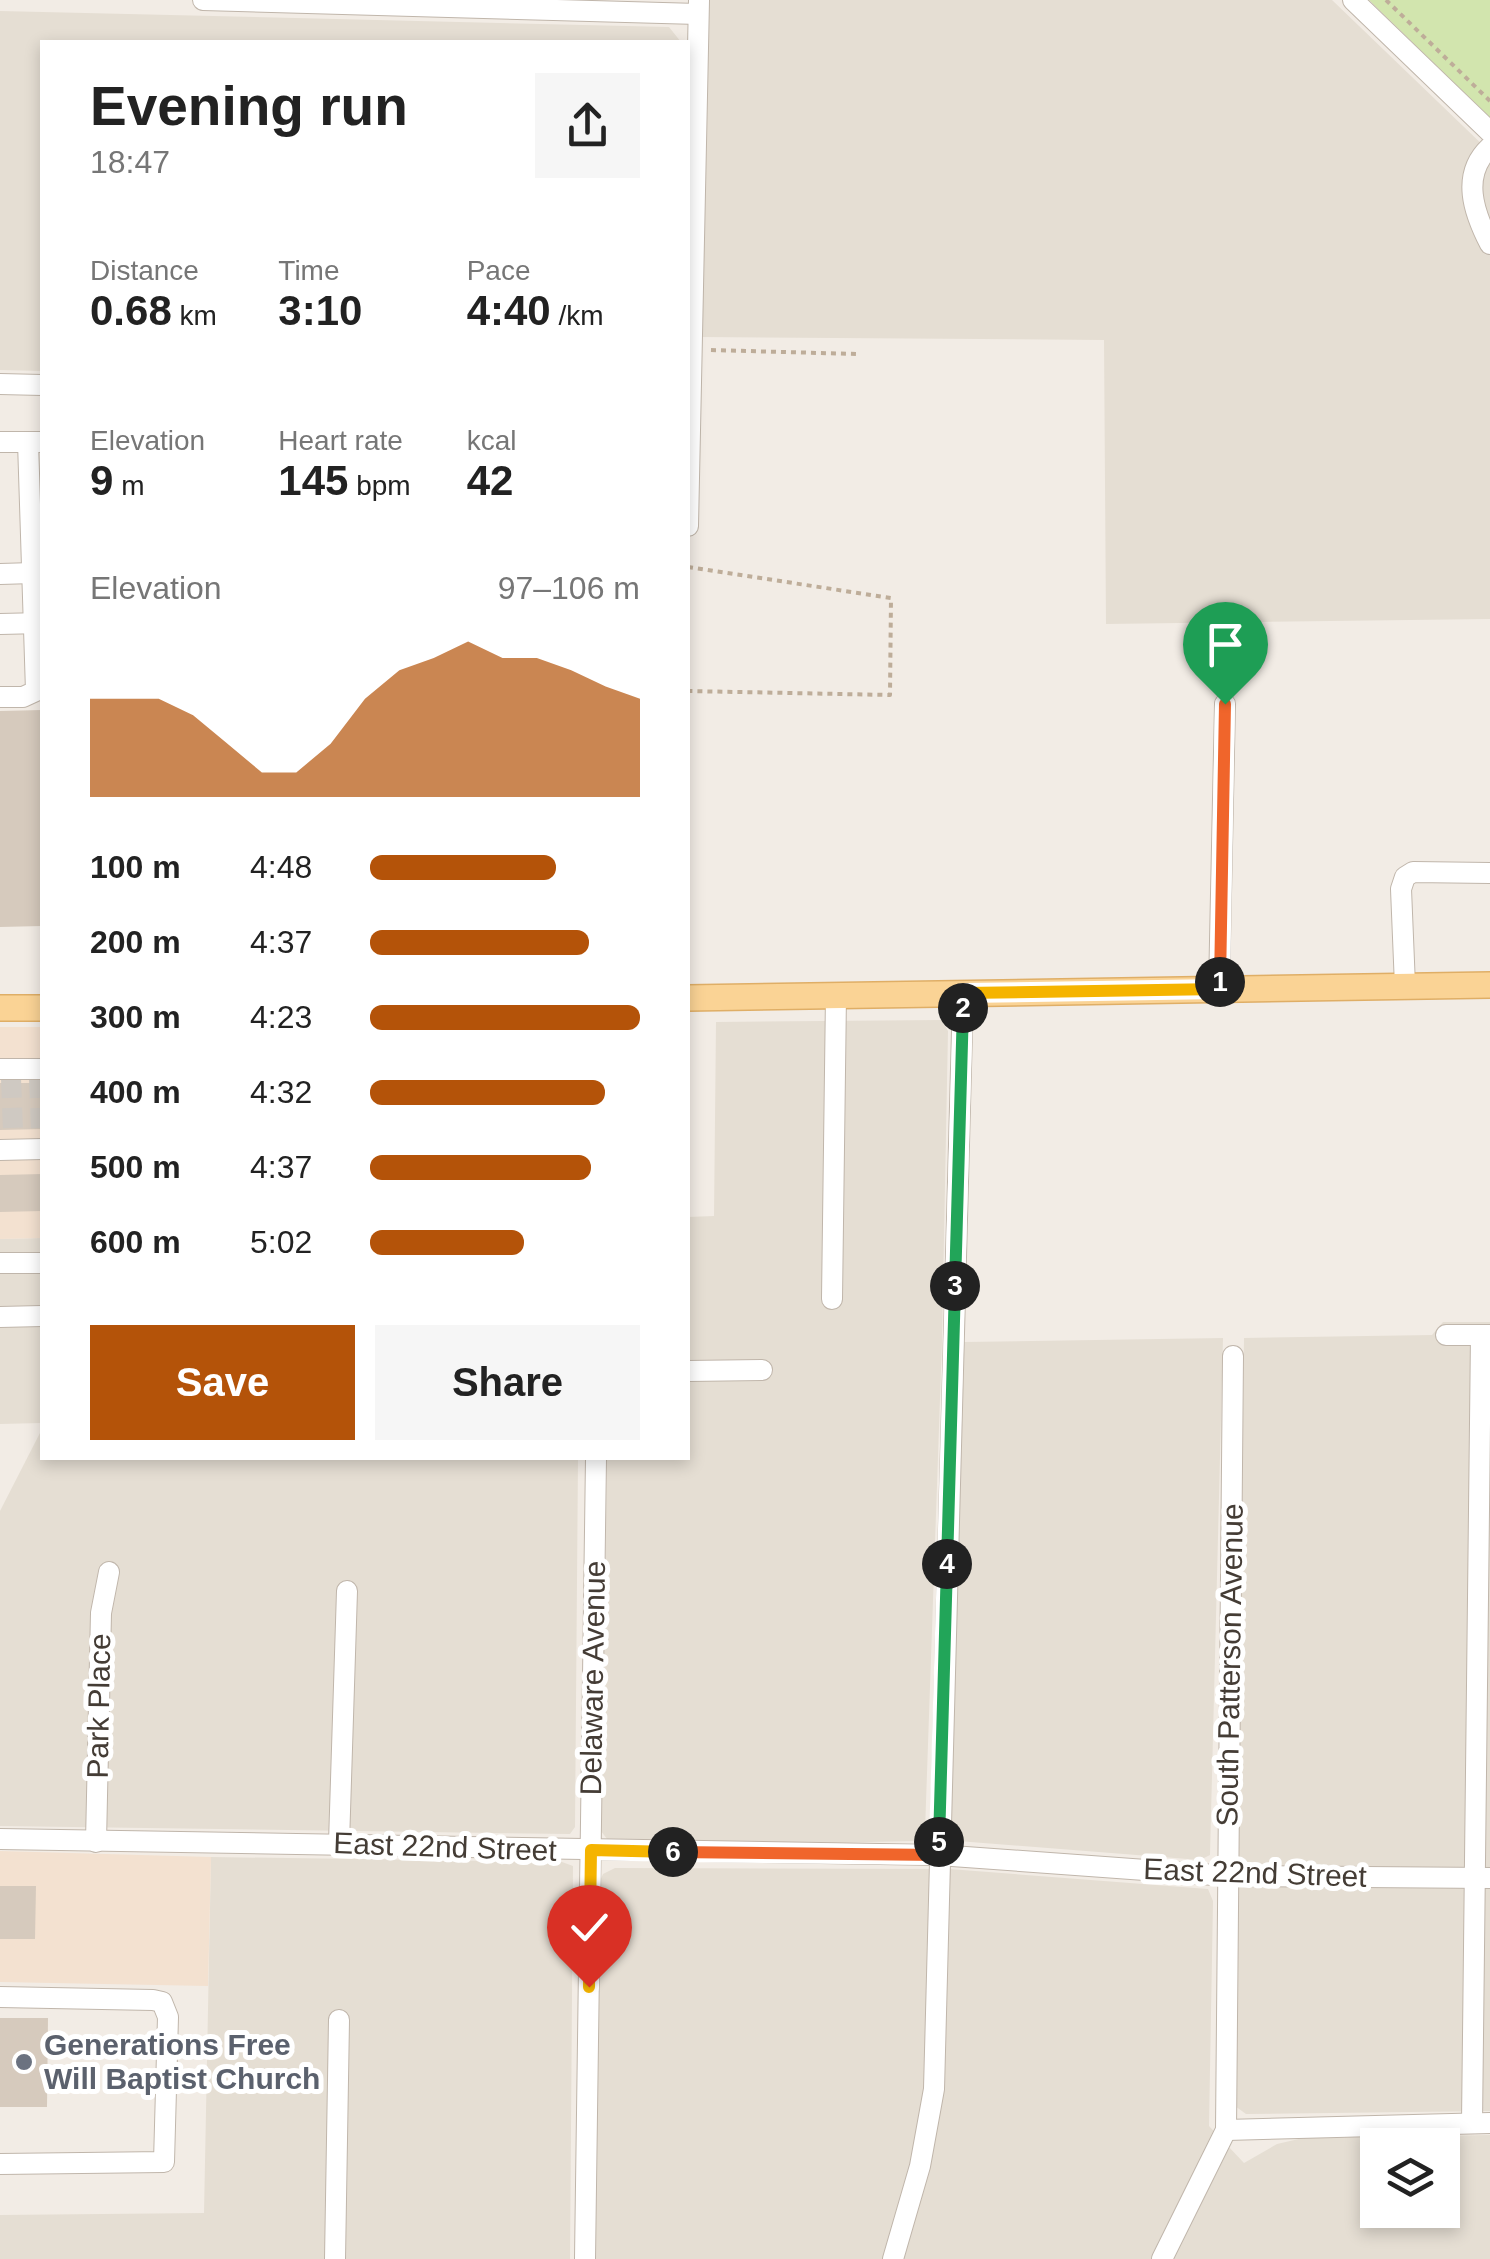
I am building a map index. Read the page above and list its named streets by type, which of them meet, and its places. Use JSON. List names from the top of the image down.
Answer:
{
  "streets": {
    "street": [
      "South Patterson Avenue",
      "Delaware Avenue",
      "Park Place",
      "East 22nd Street"
    ]
  },
  "crossings": [
    ["South Patterson Avenue", "East 22nd Street"],
    ["Delaware Avenue", "East 22nd Street"],
    ["Park Place", "East 22nd Street"]
  ],
  "places": ["Generations Free Will Baptist Church"],
  "page": {
    "heading": ["Evening run", "18:47"],
    "stats": [
      ["Distance", "0.68 km"],
      ["Time", "3:10"],
      ["Pace", "4:40 /km"],
      ["Elevation", "9 m"],
      ["Heart rate", "145 bpm"],
      ["kcal", "42"]
    ],
    "chart": ["Elevation", "97–106 m"],
    "list": [
      {
        "name": "100 m",
        "note": "4:48"
      },
      {
        "name": "200 m",
        "note": "4:37"
      },
      {
        "name": "300 m",
        "note": "4:23"
      },
      {
        "name": "400 m",
        "note": "4:32"
      },
      {
        "name": "500 m",
        "note": "4:37"
      },
      {
        "name": "600 m",
        "note": "5:02"
      }
    ],
    "pins": [
      "1",
      "2",
      "3",
      "4",
      "5",
      "6"
    ],
    "buttons": ["Save", "Share"]
  }
}
